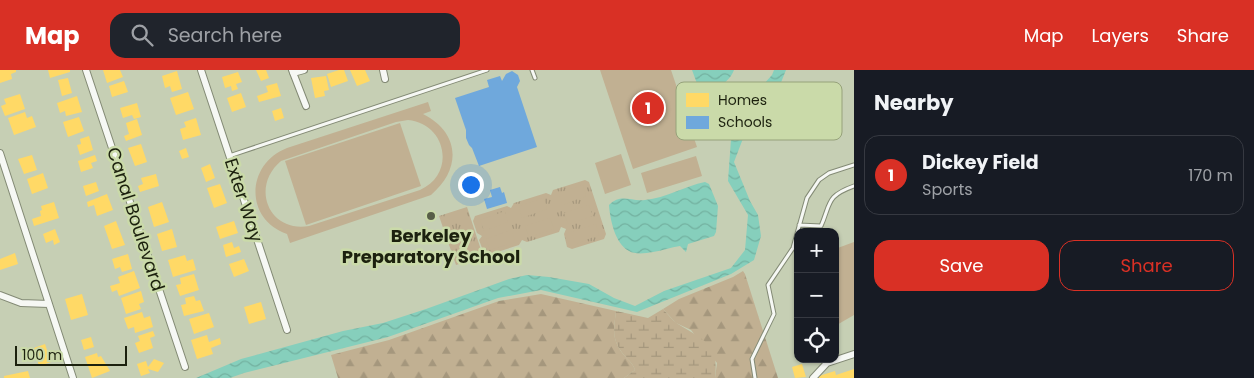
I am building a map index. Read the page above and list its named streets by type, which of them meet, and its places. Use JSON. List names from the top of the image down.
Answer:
{
  "streets": {
    "street": ["Exter Way", "Canal Boulevard"]
  },
  "places": ["Berkeley Preparatory School"],
  "legend": ["Homes", "Schools"],
  "scale_bar": "100 m",
  "page": {
    "header": "Map",
    "search": "Search here",
    "nav": ["Map", "Layers", "Share"],
    "heading": "Nearby",
    "pins": "1",
    "list": [
      {
        "mark": "1",
        "name": "Dickey Field",
        "note": "Sports",
        "value": "170 m"
      }
    ],
    "buttons": ["Save", "Share"],
    "map_buttons": ["+", "−"],
    "scale": "100 m"
  }
}
